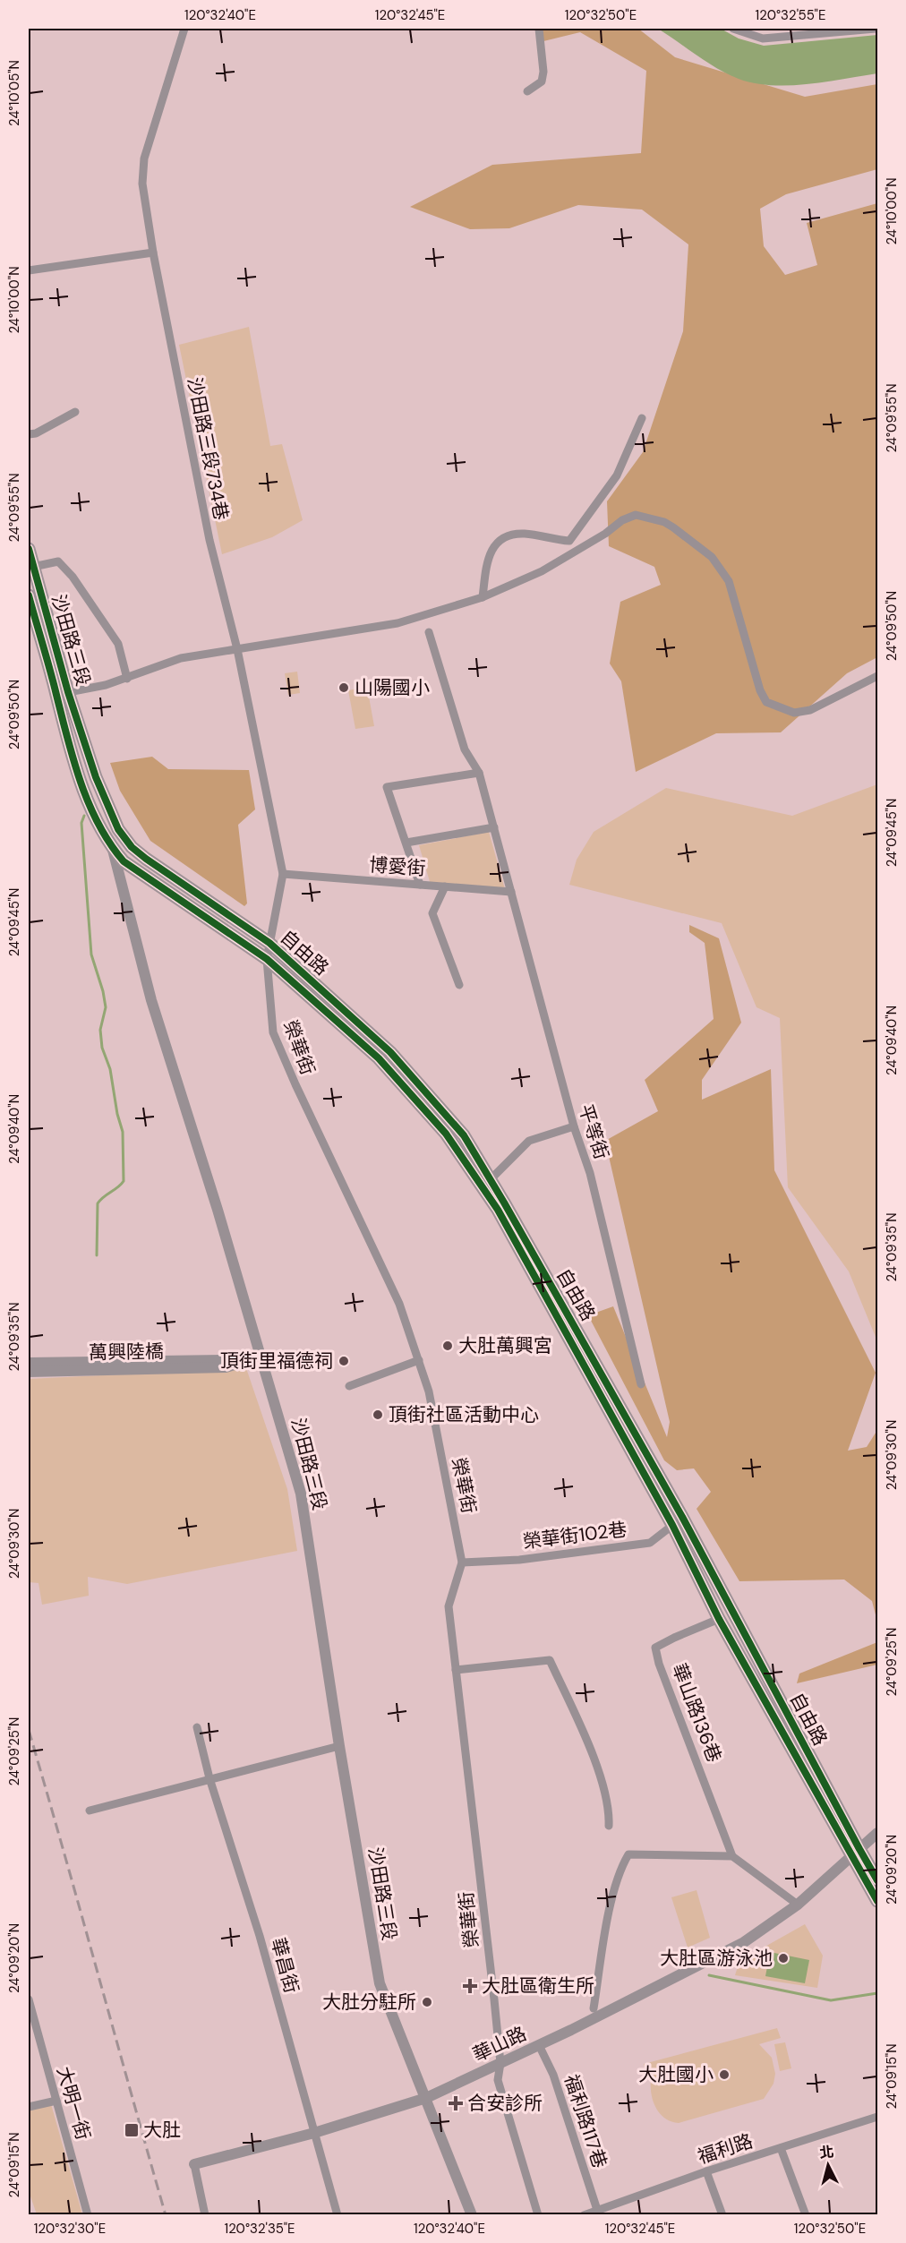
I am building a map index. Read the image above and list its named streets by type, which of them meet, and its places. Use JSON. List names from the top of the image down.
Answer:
{
  "streets": {
    "main road": ["沙田路三段", "自由路"],
    "street": [
      "沙田路三段734巷",
      "博愛街",
      "榮華街",
      "平等街",
      "萬興陸橋",
      "榮華街102巷",
      "華山路136巷",
      "華昌街",
      "華山路",
      "大明一街",
      "福利路117巷",
      "福利路"
    ]
  },
  "crossings": [
    ["沙田路三段734巷", "博愛街"],
    ["沙田路三段734巷", "榮華街"],
    ["沙田路三段", "自由路"],
    ["沙田路三段", "華山路"],
    ["博愛街", "榮華街"],
    ["博愛街", "平等街"],
    ["自由路", "榮華街"],
    ["自由路", "榮華街102巷"],
    ["自由路", "華山路136巷"],
    ["自由路", "華山路"],
    ["榮華街", "榮華街102巷"],
    ["榮華街", "華山路"],
    ["華昌街", "華山路"],
    ["華山路", "福利路117巷"],
    ["福利路117巷", "福利路"]
  ],
  "places": {
    "other": [
      "山陽國小",
      "大肚萬興宮",
      "頂街里福德祠",
      "頂街社區活動中心",
      "大肚區游泳池",
      "大肚分駐所",
      "大肚國小"
    ],
    "health": ["大肚區衛生所", "合安診所"],
    "transit": ["大肚"]
  },
  "north": "top",
  "coordinates": [
    "120°32'40\"E",
    "120°32'45\"E",
    "120°32'50\"E",
    "120°32'55\"E",
    "24°10'05\"N",
    "24°10'00\"N",
    "24°09'55\"N",
    "24°09'50\"N",
    "24°09'45\"N",
    "24°09'40\"N",
    "24°09'35\"N",
    "24°09'30\"N",
    "24°09'25\"N",
    "24°09'20\"N",
    "24°09'15\"N",
    "120°32'30\"E",
    "120°32'35\"E"
  ]
}
